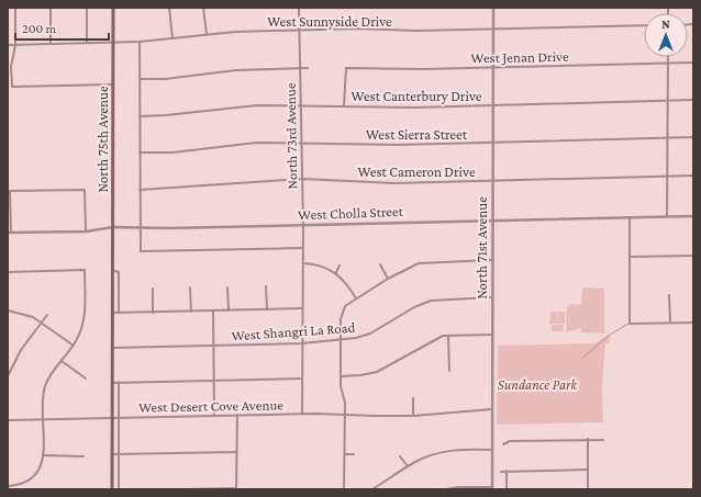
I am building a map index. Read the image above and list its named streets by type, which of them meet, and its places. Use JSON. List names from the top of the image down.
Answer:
{
  "streets": {
    "main road": ["North 75th Avenue"],
    "street": [
      "West Sunnyside Drive",
      "West Jenan Drive",
      "West Canterbury Drive",
      "West Sierra Street",
      "North 73rd Avenue",
      "West Cameron Drive",
      "West Cholla Street",
      "North 71st Avenue",
      "West Shangri La Road",
      "West Desert Cove Avenue"
    ]
  },
  "crossings": [
    ["West Sunnyside Drive", "North 73rd Avenue"],
    ["West Sunnyside Drive", "North 75th Avenue"],
    ["West Sunnyside Drive", "North 71st Avenue"],
    ["West Jenan Drive", "West Canterbury Drive"],
    ["West Jenan Drive", "North 71st Avenue"],
    ["West Canterbury Drive", "North 73rd Avenue"],
    ["West Canterbury Drive", "North 71st Avenue"],
    ["West Sierra Street", "North 73rd Avenue"],
    ["West Sierra Street", "North 71st Avenue"],
    ["North 73rd Avenue", "West Cameron Drive"],
    ["North 73rd Avenue", "West Cholla Street"],
    ["North 73rd Avenue", "West Shangri La Road"],
    ["North 73rd Avenue", "West Desert Cove Avenue"],
    ["North 75th Avenue", "West Cholla Street"],
    ["North 75th Avenue", "West Shangri La Road"],
    ["North 75th Avenue", "West Desert Cove Avenue"],
    ["West Cameron Drive", "North 71st Avenue"],
    ["West Cholla Street", "North 71st Avenue"],
    ["North 71st Avenue", "West Shangri La Road"],
    ["North 71st Avenue", "West Desert Cove Avenue"]
  ],
  "parks": ["Sundance Park"],
  "scale_bar": "200 m",
  "north": "top"
}
